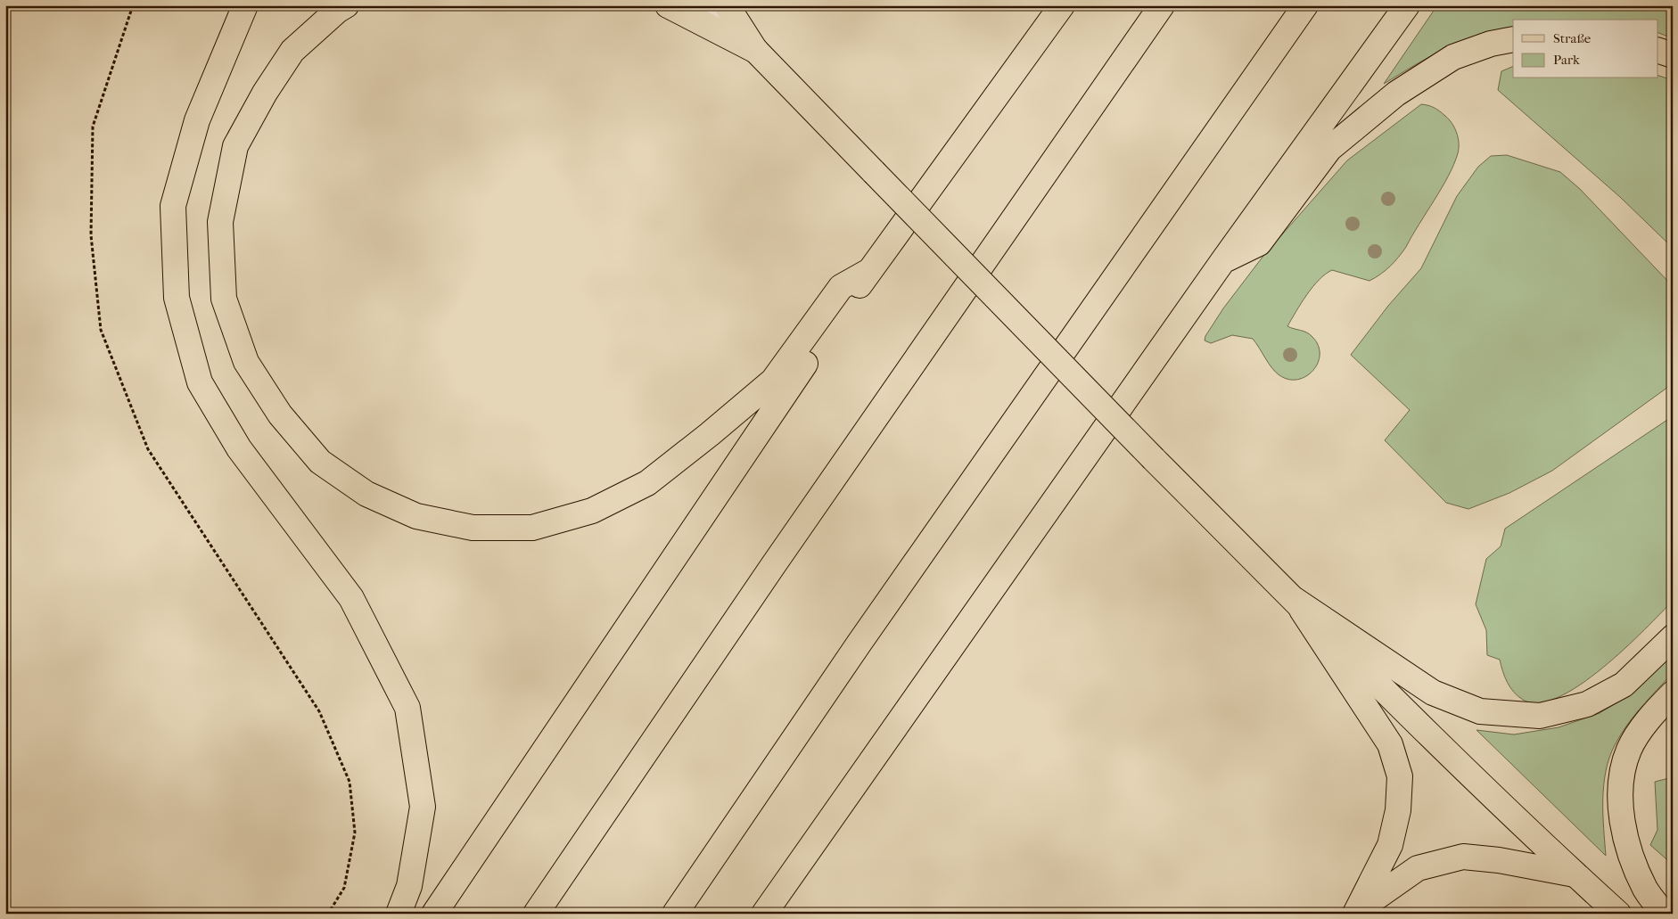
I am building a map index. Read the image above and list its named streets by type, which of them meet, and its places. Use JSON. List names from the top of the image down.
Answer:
{
  "legend": ["Straße", "Park"]
}
